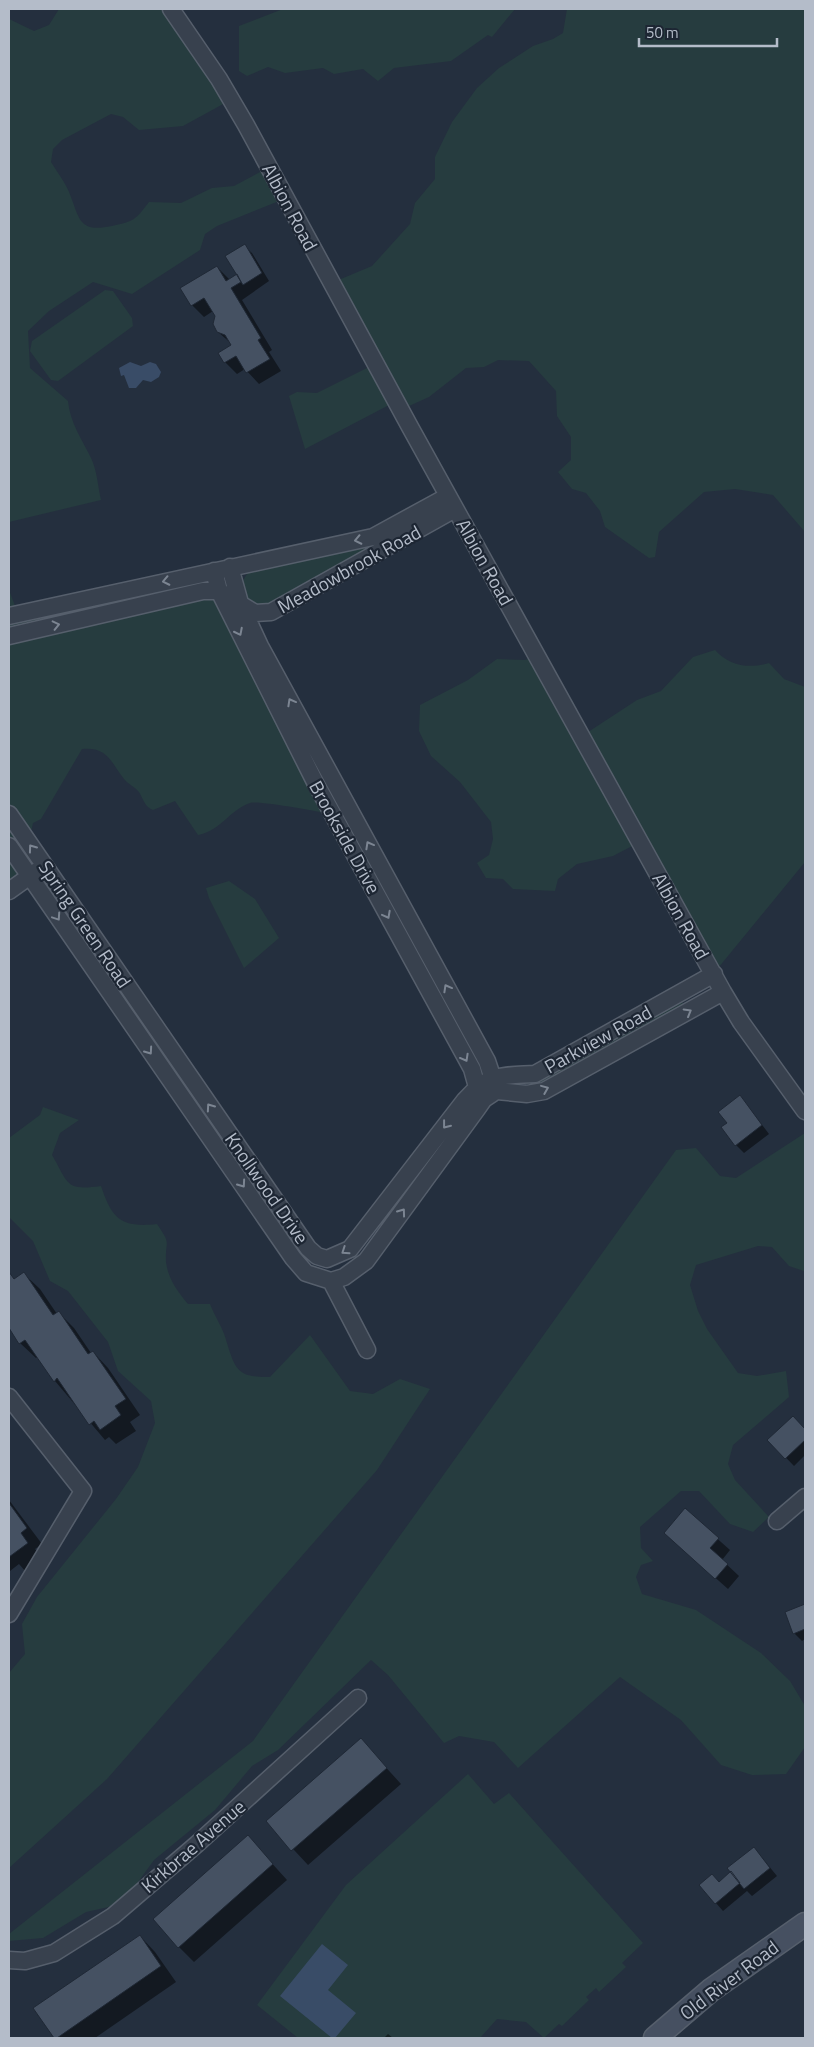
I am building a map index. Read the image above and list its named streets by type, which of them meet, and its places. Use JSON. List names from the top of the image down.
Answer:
{
  "streets": {
    "main road": ["Old River Road"],
    "street": [
      "Albion Road",
      "Meadowbrook Road",
      "Brookside Drive",
      "Spring Green Road",
      "Parkview Road",
      "Knollwood Drive",
      "Kirkbrae Avenue"
    ]
  },
  "crossings": [
    ["Albion Road", "Meadowbrook Road"],
    ["Albion Road", "Parkview Road"],
    ["Meadowbrook Road", "Brookside Drive"],
    ["Brookside Drive", "Parkview Road"],
    ["Brookside Drive", "Knollwood Drive"],
    ["Spring Green Road", "Knollwood Drive"],
    ["Parkview Road", "Knollwood Drive"]
  ],
  "scale_bar": "50 m"
}
